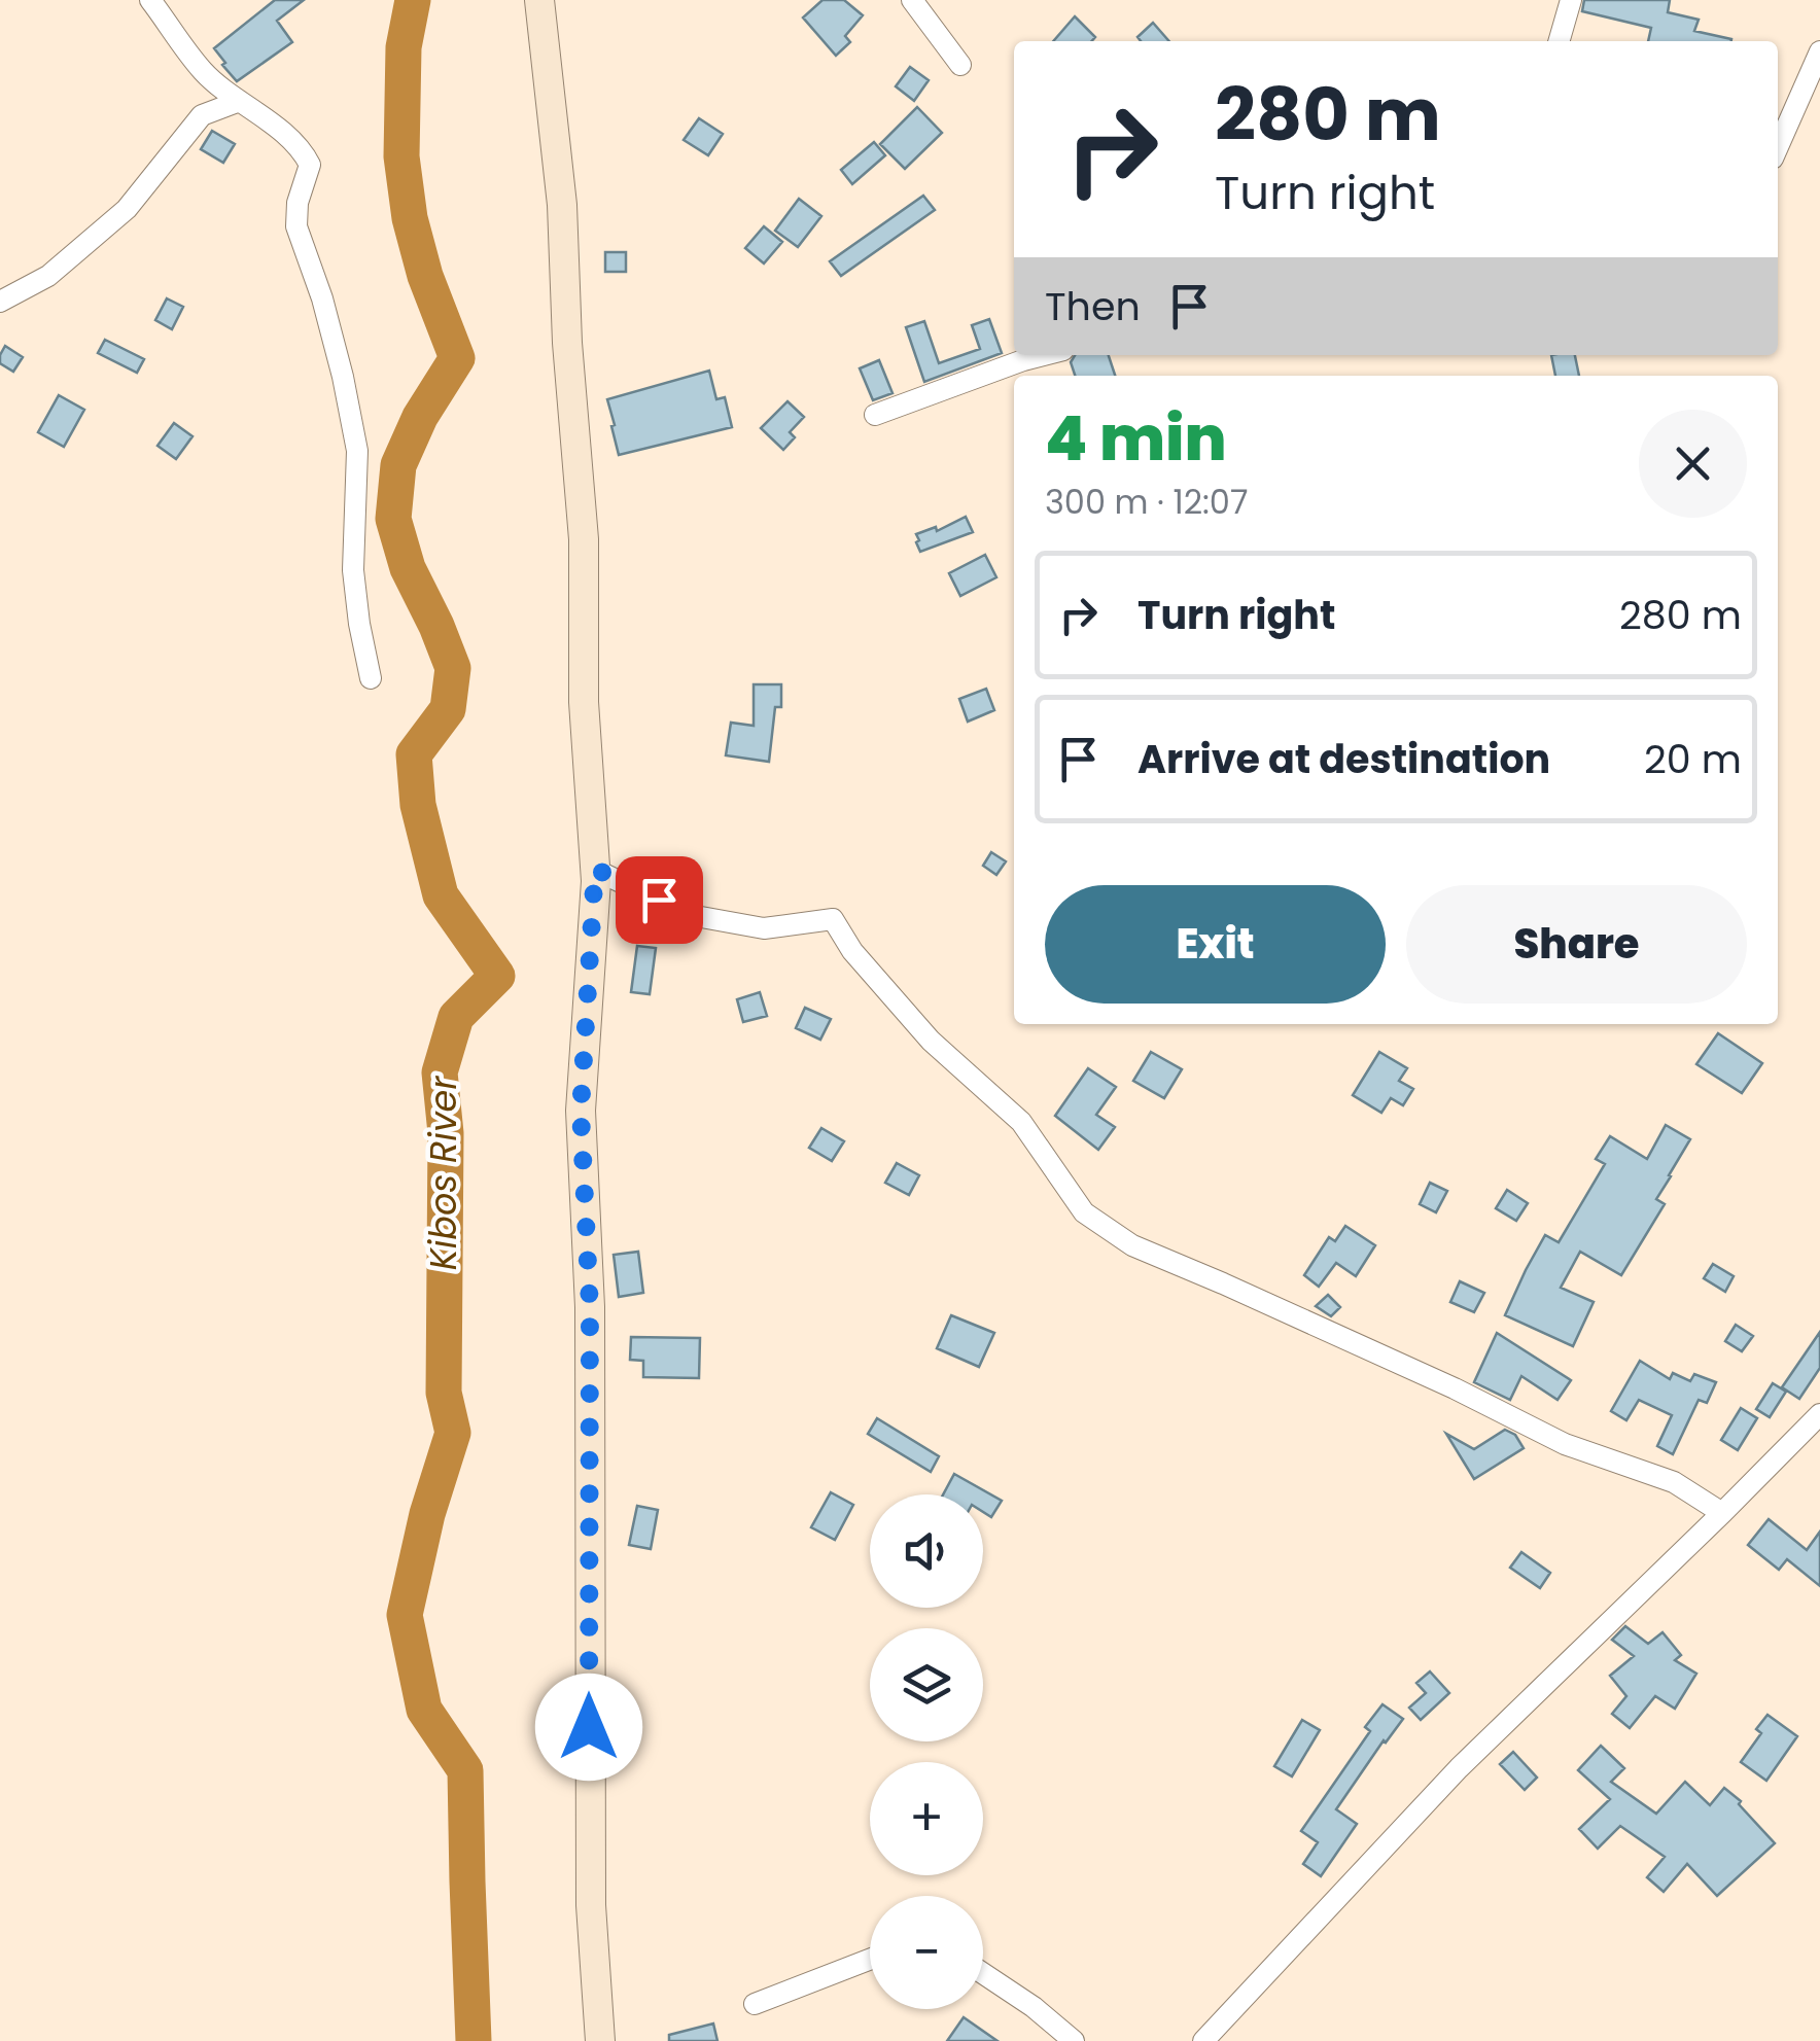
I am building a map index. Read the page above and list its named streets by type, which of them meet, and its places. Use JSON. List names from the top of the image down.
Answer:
{
  "water": ["Kibos River"],
  "page": {
    "turn": ["280 m", "Turn right"],
    "then": "Then",
    "heading": ["4 min", "300 m · 12:07"],
    "list": [
      {
        "name": "Turn right",
        "value": "280 m"
      },
      {
        "name": "Arrive at destination",
        "value": "20 m"
      }
    ],
    "buttons": ["Exit", "Share"],
    "map_buttons": ["+", "−"]
  }
}
